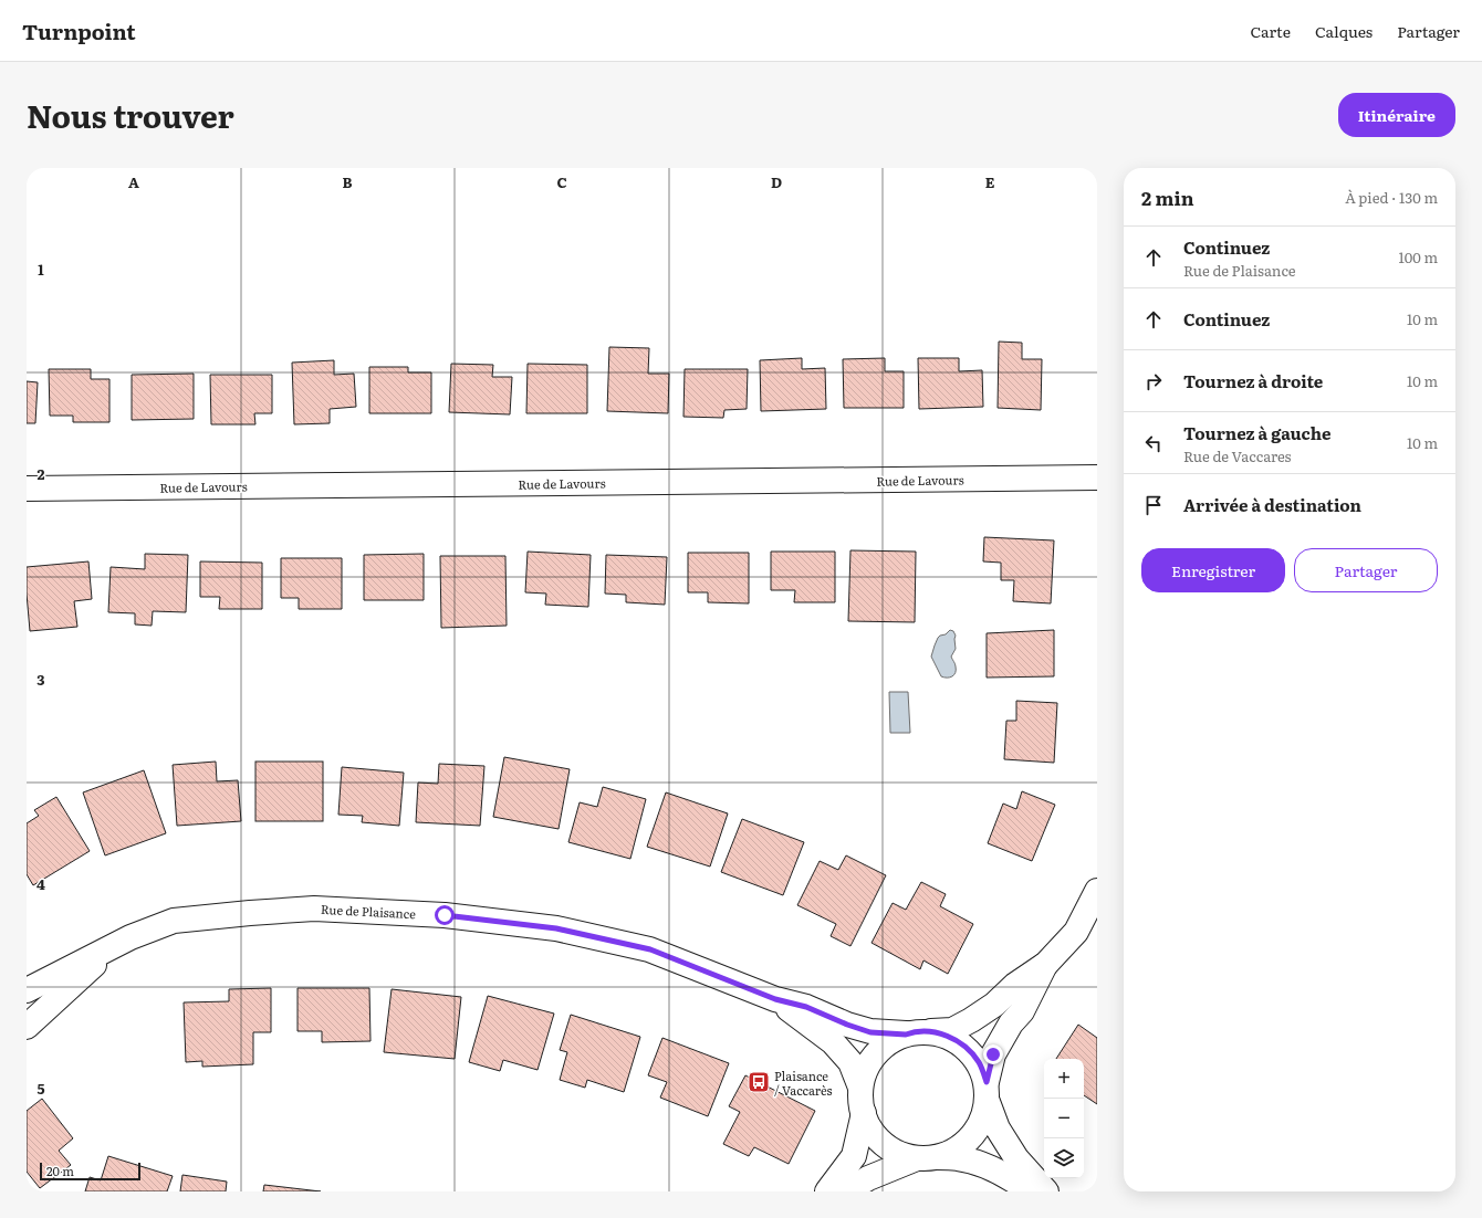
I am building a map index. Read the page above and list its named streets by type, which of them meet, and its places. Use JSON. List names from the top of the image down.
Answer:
{
  "streets": {
    "street": ["Rue de Lavours", "Rue de Plaisance"]
  },
  "places": {
    "bus stop": ["Plaisance / Vaccarès"]
  },
  "scale_bar": "20 m",
  "page": {
    "header": "Turnpoint",
    "nav": ["Carte", "Calques", "Partager"],
    "title": "Nous trouver",
    "buttons": [
      "Itinéraire",
      ["Enregistrer", "Partager"]
    ],
    "heading": ["2 min", "À pied · 130 m"],
    "list": [
      ["Continuez", "Rue de Plaisance", "100 m"],
      ["Continuez", "10 m"],
      ["Tournez à droite", "10 m"],
      ["Tournez à gauche", "Rue de Vaccares", "10 m"],
      "Arrivée à destination"
    ],
    "map_buttons": ["+", "−"],
    "scale": "20 m"
  },
  "grid": {
    "columns": [
      "A",
      "B",
      "C",
      "D",
      "E"
    ],
    "rows": [
      "1",
      "2",
      "3",
      "4",
      "5"
    ]
  }
}
